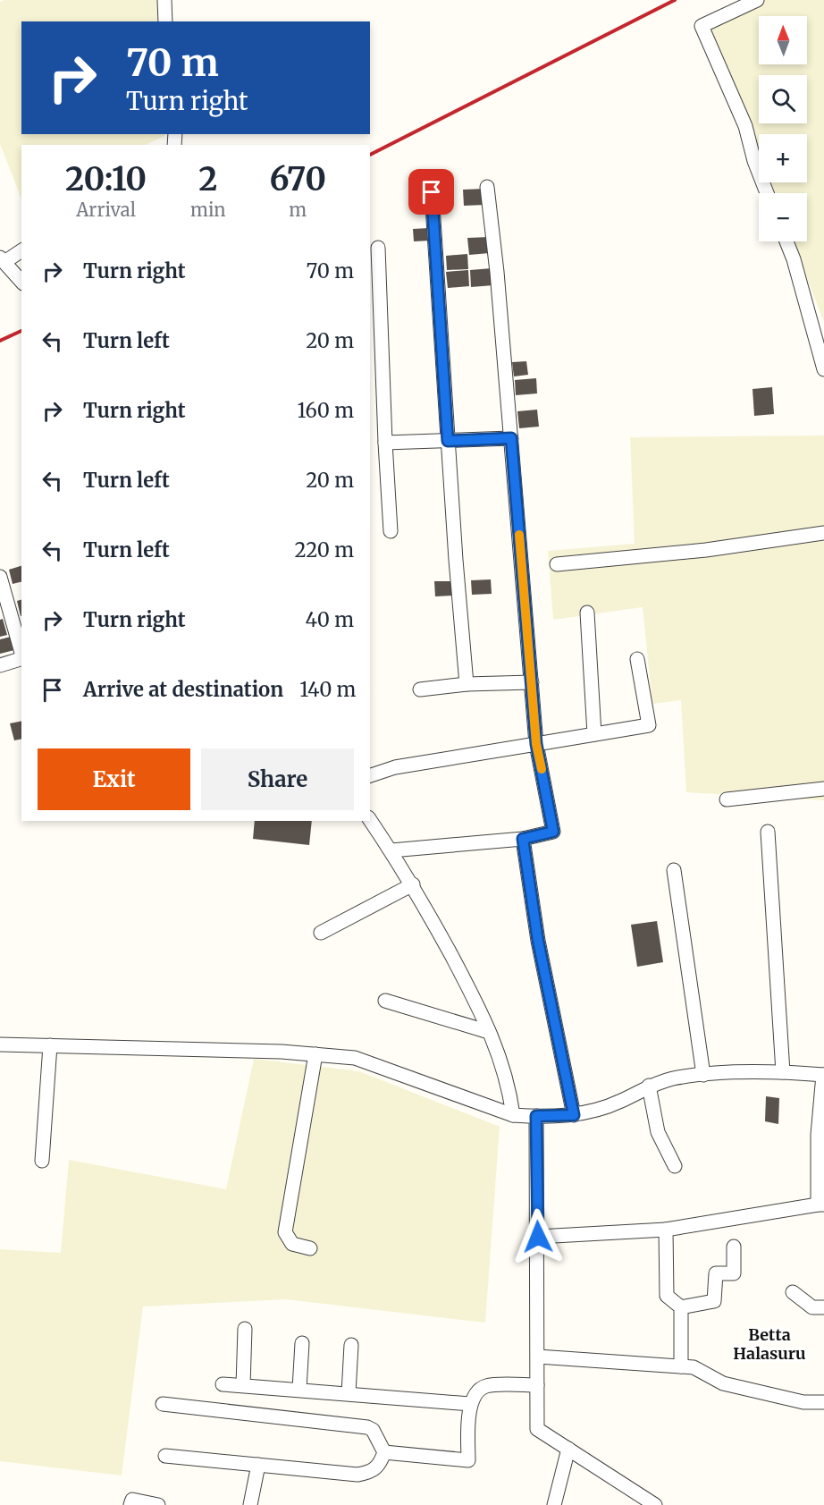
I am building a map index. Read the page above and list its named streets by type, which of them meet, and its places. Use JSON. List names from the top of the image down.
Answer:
{
  "districts": ["Betta Halasuru"],
  "north": "top",
  "page": {
    "map_buttons": ["+", "−"],
    "turn": ["70 m", "Turn right"],
    "eta": [
      "20:10",
      "Arrival",
      "2",
      "min",
      "670",
      "m"
    ],
    "list": [
      {
        "name": "Turn right",
        "value": "70 m"
      },
      {
        "name": "Turn left",
        "value": "20 m"
      },
      {
        "name": "Turn right",
        "value": "160 m"
      },
      {
        "name": "Turn left",
        "value": "20 m"
      },
      {
        "name": "Turn left",
        "value": "220 m"
      },
      {
        "name": "Turn right",
        "value": "40 m"
      },
      {
        "name": "Arrive at destination",
        "value": "140 m"
      }
    ],
    "buttons": ["Exit", "Share"]
  }
}
